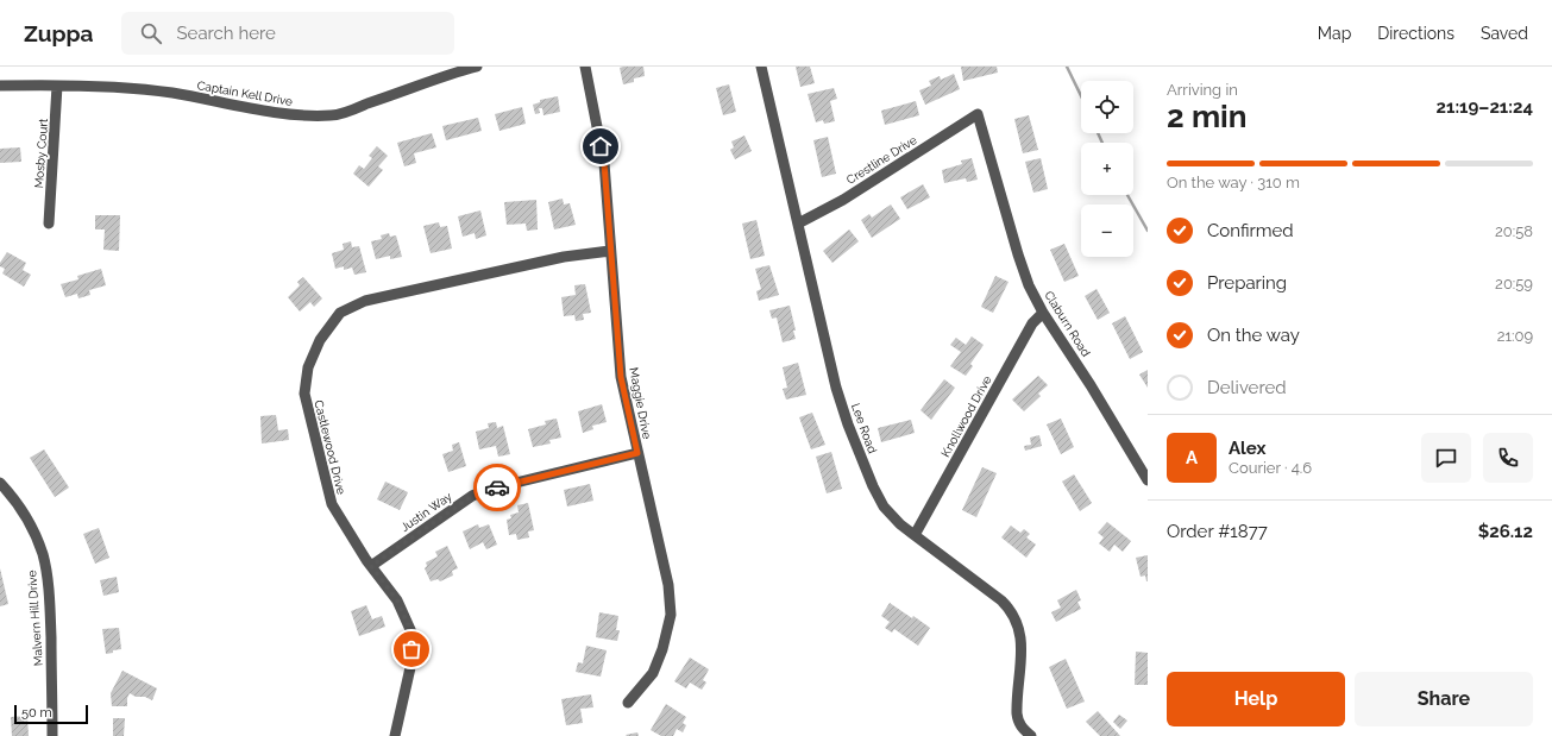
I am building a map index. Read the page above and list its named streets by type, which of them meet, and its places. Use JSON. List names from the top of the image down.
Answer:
{
  "streets": {
    "street": [
      "Captain Kell Drive",
      "Mosby Court",
      "Crestline Drive",
      "Claburn Road",
      "Maggie Drive",
      "Knollwood Drive",
      "Lee Road",
      "Castlewood Drive",
      "Justin Way",
      "Malvern Hill Drive"
    ]
  },
  "crossings": [
    ["Captain Kell Drive", "Mosby Court"],
    ["Crestline Drive", "Claburn Road"],
    ["Crestline Drive", "Lee Road"],
    ["Claburn Road", "Knollwood Drive"],
    ["Maggie Drive", "Castlewood Drive"],
    ["Maggie Drive", "Justin Way"],
    ["Knollwood Drive", "Lee Road"],
    ["Castlewood Drive", "Justin Way"]
  ],
  "scale_bar": "50 m",
  "page": {
    "header": "Zuppa",
    "search": "Search here",
    "nav": ["Map", "Directions", "Saved"],
    "heading": ["2 min", "Arriving in", "21:19–21:24"],
    "panel": [
      "Alex",
      "Courier · 4.6",
      "Order #1877",
      "$26.12"
    ],
    "map_buttons": ["+", "−"],
    "bar": "On the way · 310 m",
    "list": [
      ["Confirmed", "20:58"],
      ["Preparing", "20:59"],
      ["On the way", "21:09"],
      "Delivered"
    ],
    "round": "A",
    "buttons": ["Help", "Share"],
    "scale": "50 m"
  }
}
